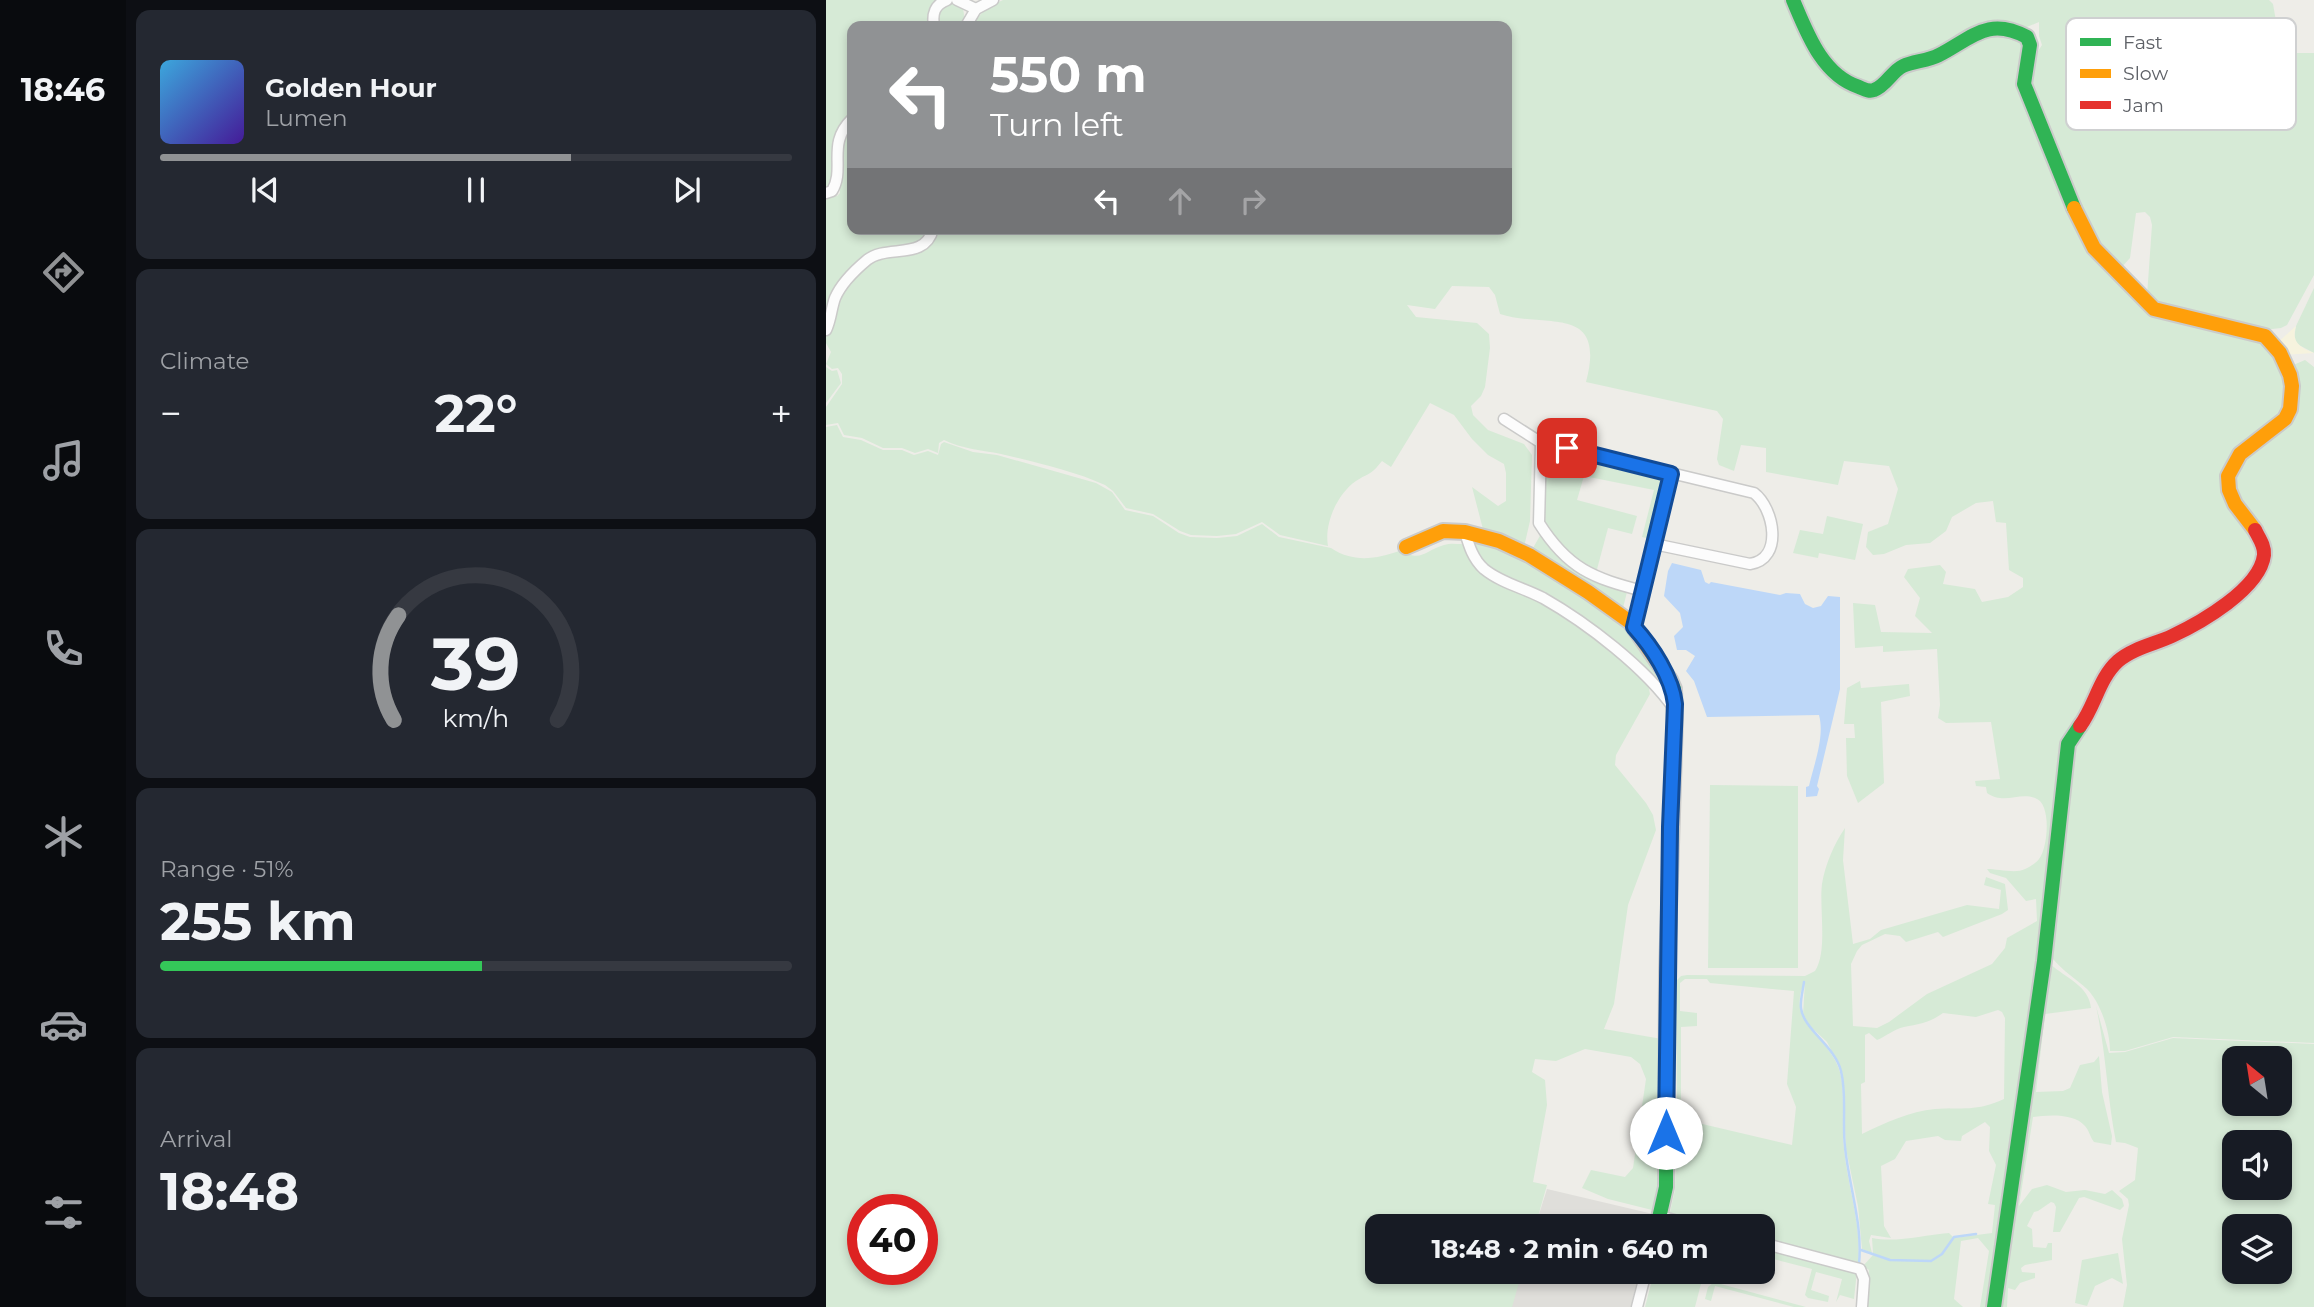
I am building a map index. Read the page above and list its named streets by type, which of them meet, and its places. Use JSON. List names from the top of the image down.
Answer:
{
  "legend": ["Fast", "Slow", "Jam"],
  "north": "top left",
  "page": {
    "tabs": "18:46",
    "turn": ["550 m", "Turn left"],
    "song": ["Golden Hour", "Lumen"],
    "tile": [
      "Climate",
      ["Range · 51%", "255 km"],
      ["Arrival", "18:48"]
    ],
    "heat": ["−", "22°", "+"],
    "limit": "40",
    "trip": "18:48 · 2 min · 640 m",
    "gauge": ["39", "km/h"]
  }
}
